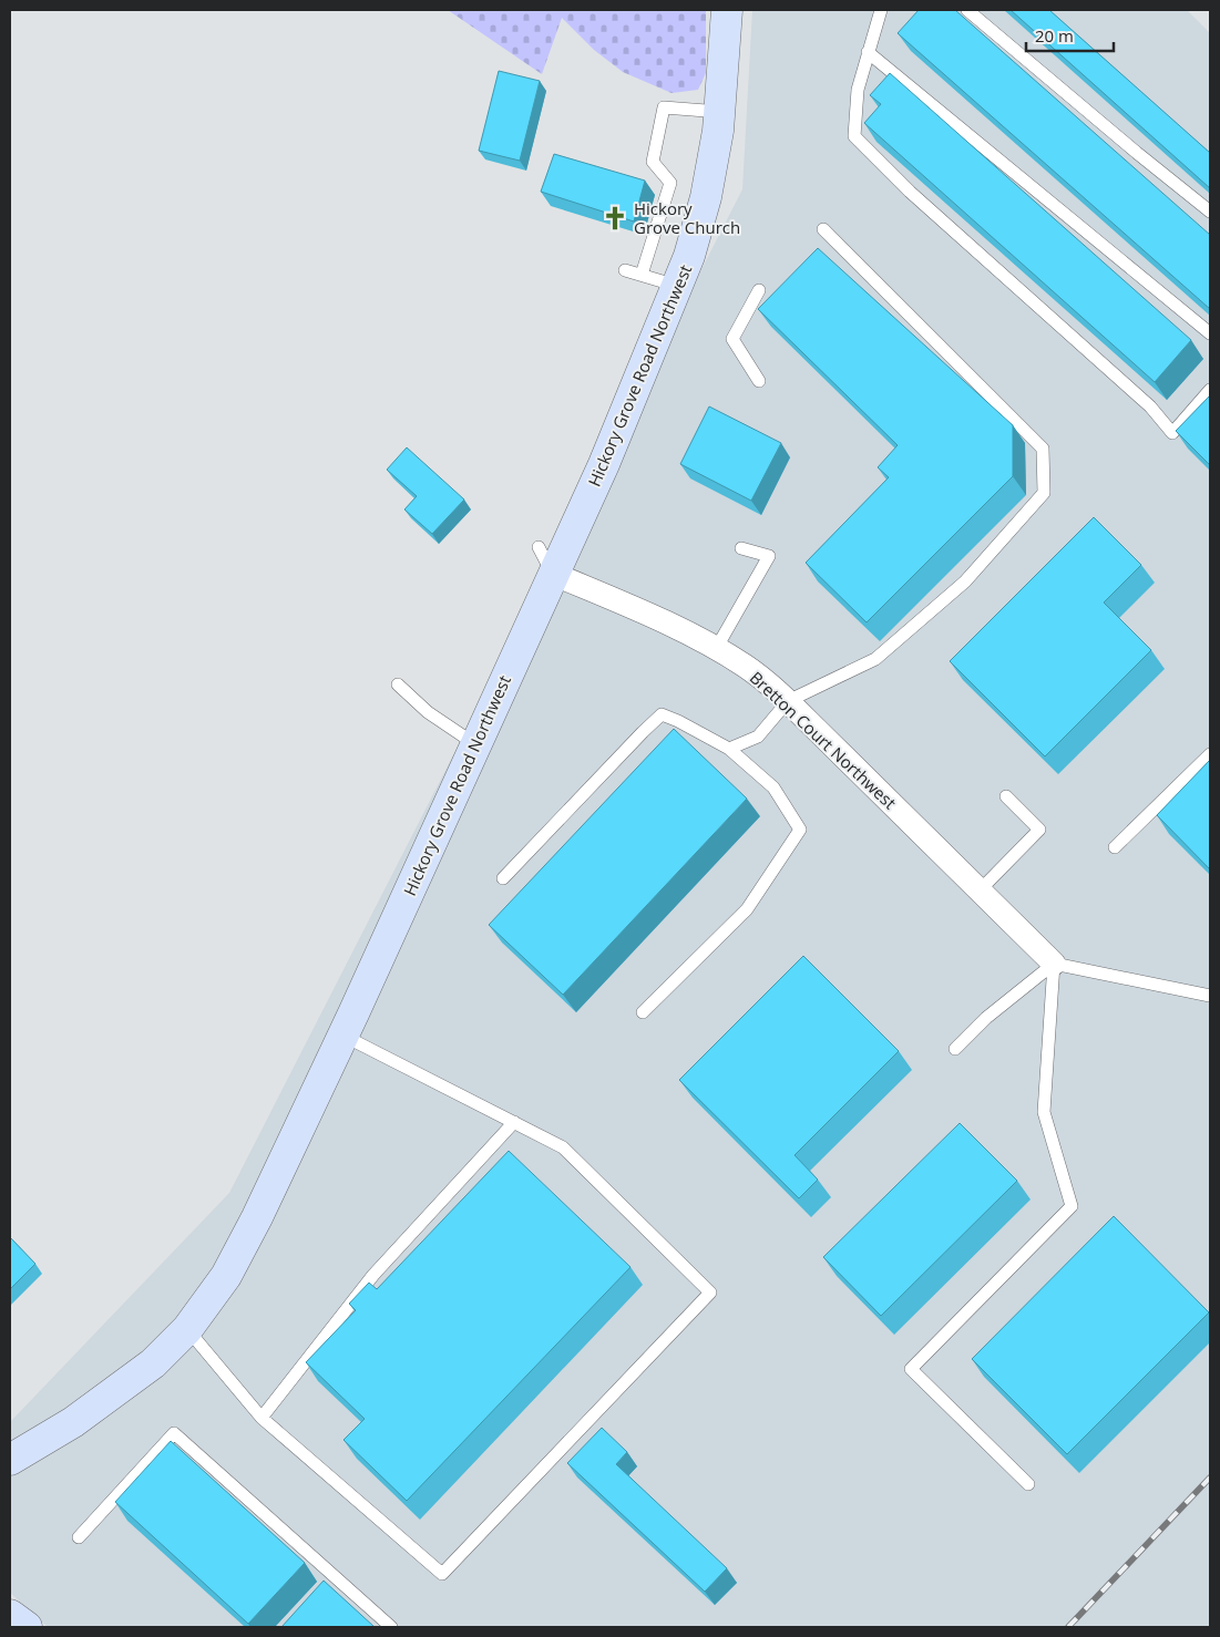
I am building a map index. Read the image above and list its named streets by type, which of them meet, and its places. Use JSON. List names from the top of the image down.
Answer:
{
  "streets": {
    "street": ["Hickory Grove Road Northwest", "Bretton Court Northwest"]
  },
  "crossings": [
    ["Hickory Grove Road Northwest", "Bretton Court Northwest"]
  ],
  "places": {
    "church": ["Hickory Grove Church"]
  },
  "scale_bar": "20 m"
}
